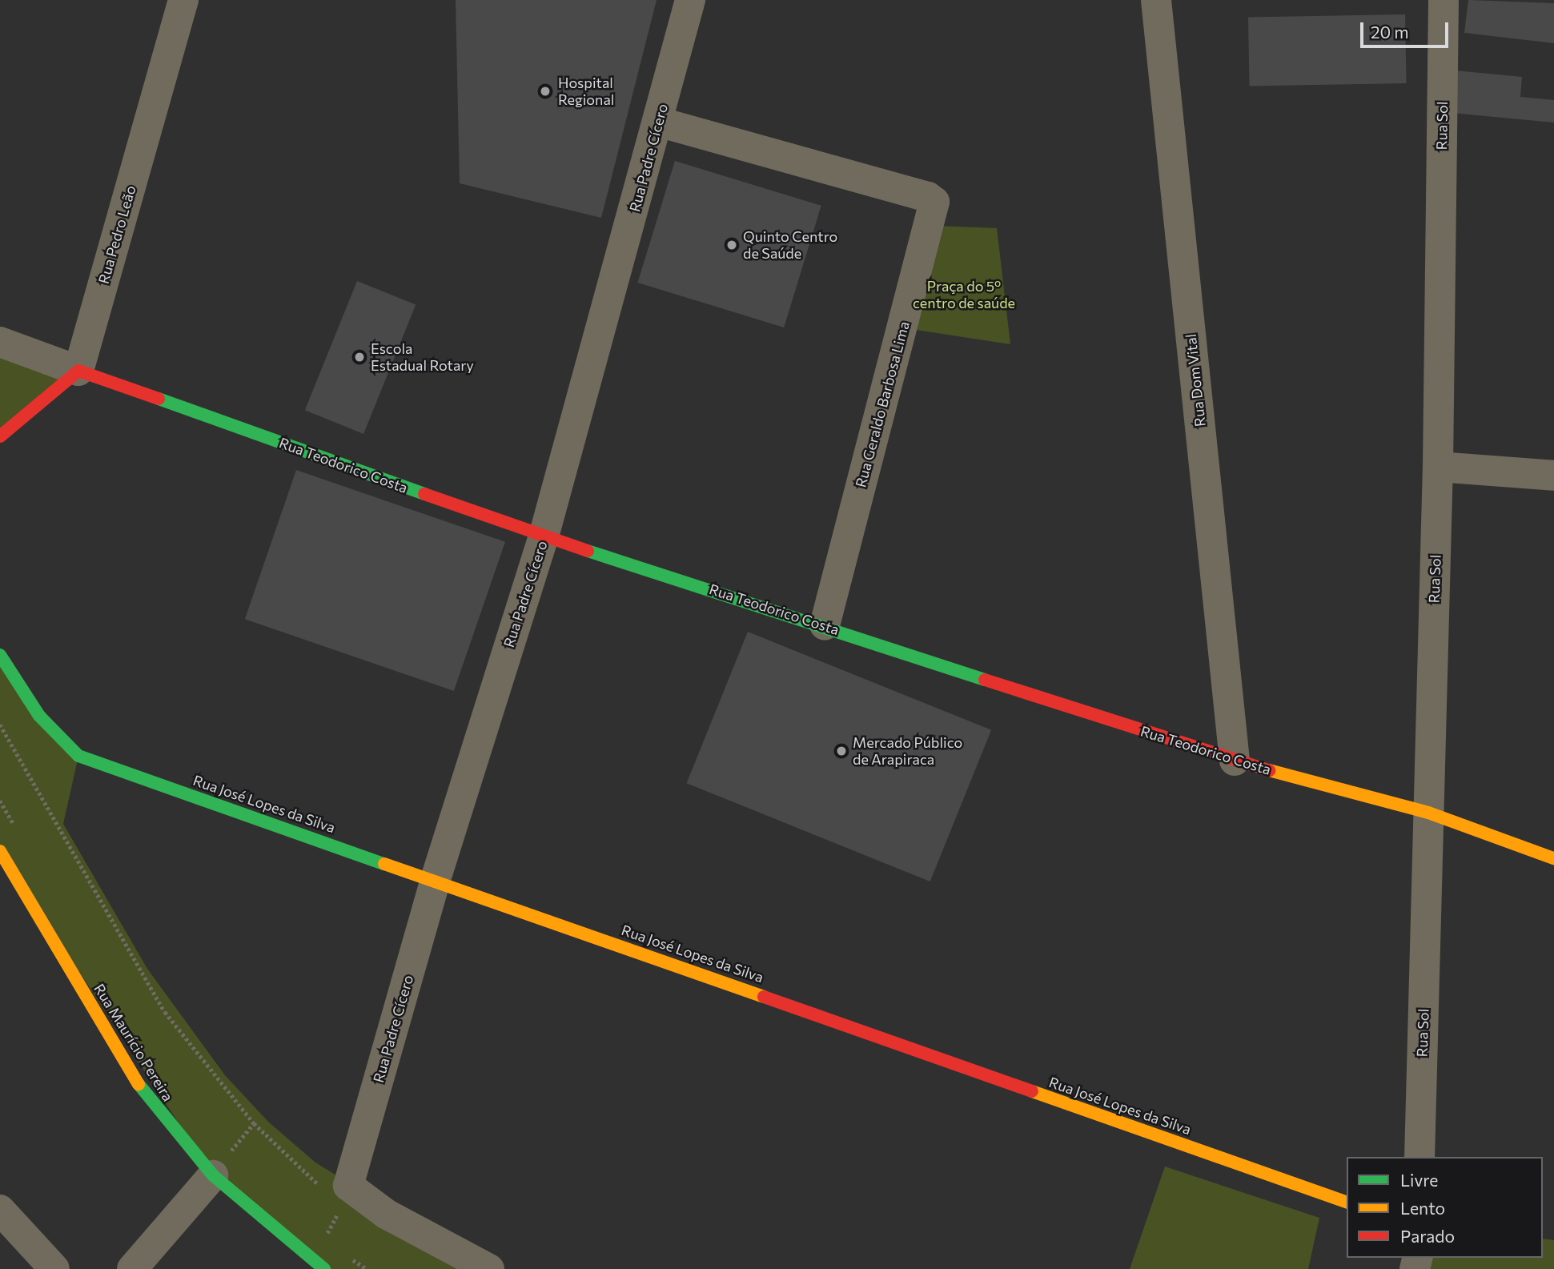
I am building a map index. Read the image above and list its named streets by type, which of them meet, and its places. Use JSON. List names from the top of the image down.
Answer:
{
  "streets": {
    "street": [
      "Rua Sol",
      "Rua Padre Cícero",
      "Rua Pedro Leão",
      "Rua Dom Vital",
      "Rua Geraldo Barbosa Lima",
      "Rua Teodorico Costa",
      "Rua José Lopes da Silva",
      "Rua Maurício Pereira"
    ]
  },
  "crossings": [
    ["Rua Sol", "Rua Teodorico Costa"],
    ["Rua Padre Cícero", "Rua Geraldo Barbosa Lima"],
    ["Rua Padre Cícero", "Rua Teodorico Costa"],
    ["Rua Padre Cícero", "Rua José Lopes da Silva"],
    ["Rua Pedro Leão", "Rua Teodorico Costa"],
    ["Rua Dom Vital", "Rua Teodorico Costa"],
    ["Rua Geraldo Barbosa Lima", "Rua Teodorico Costa"]
  ],
  "parks": ["Praça do 5º centro de saúde"],
  "places": [
    "Hospital Regional",
    "Quinto Centro de Saúde",
    "Escola Estadual Rotary",
    "Mercado Público de Arapiraca"
  ],
  "legend": ["Livre", "Lento", "Parado"],
  "scale_bar": "20 m"
}
